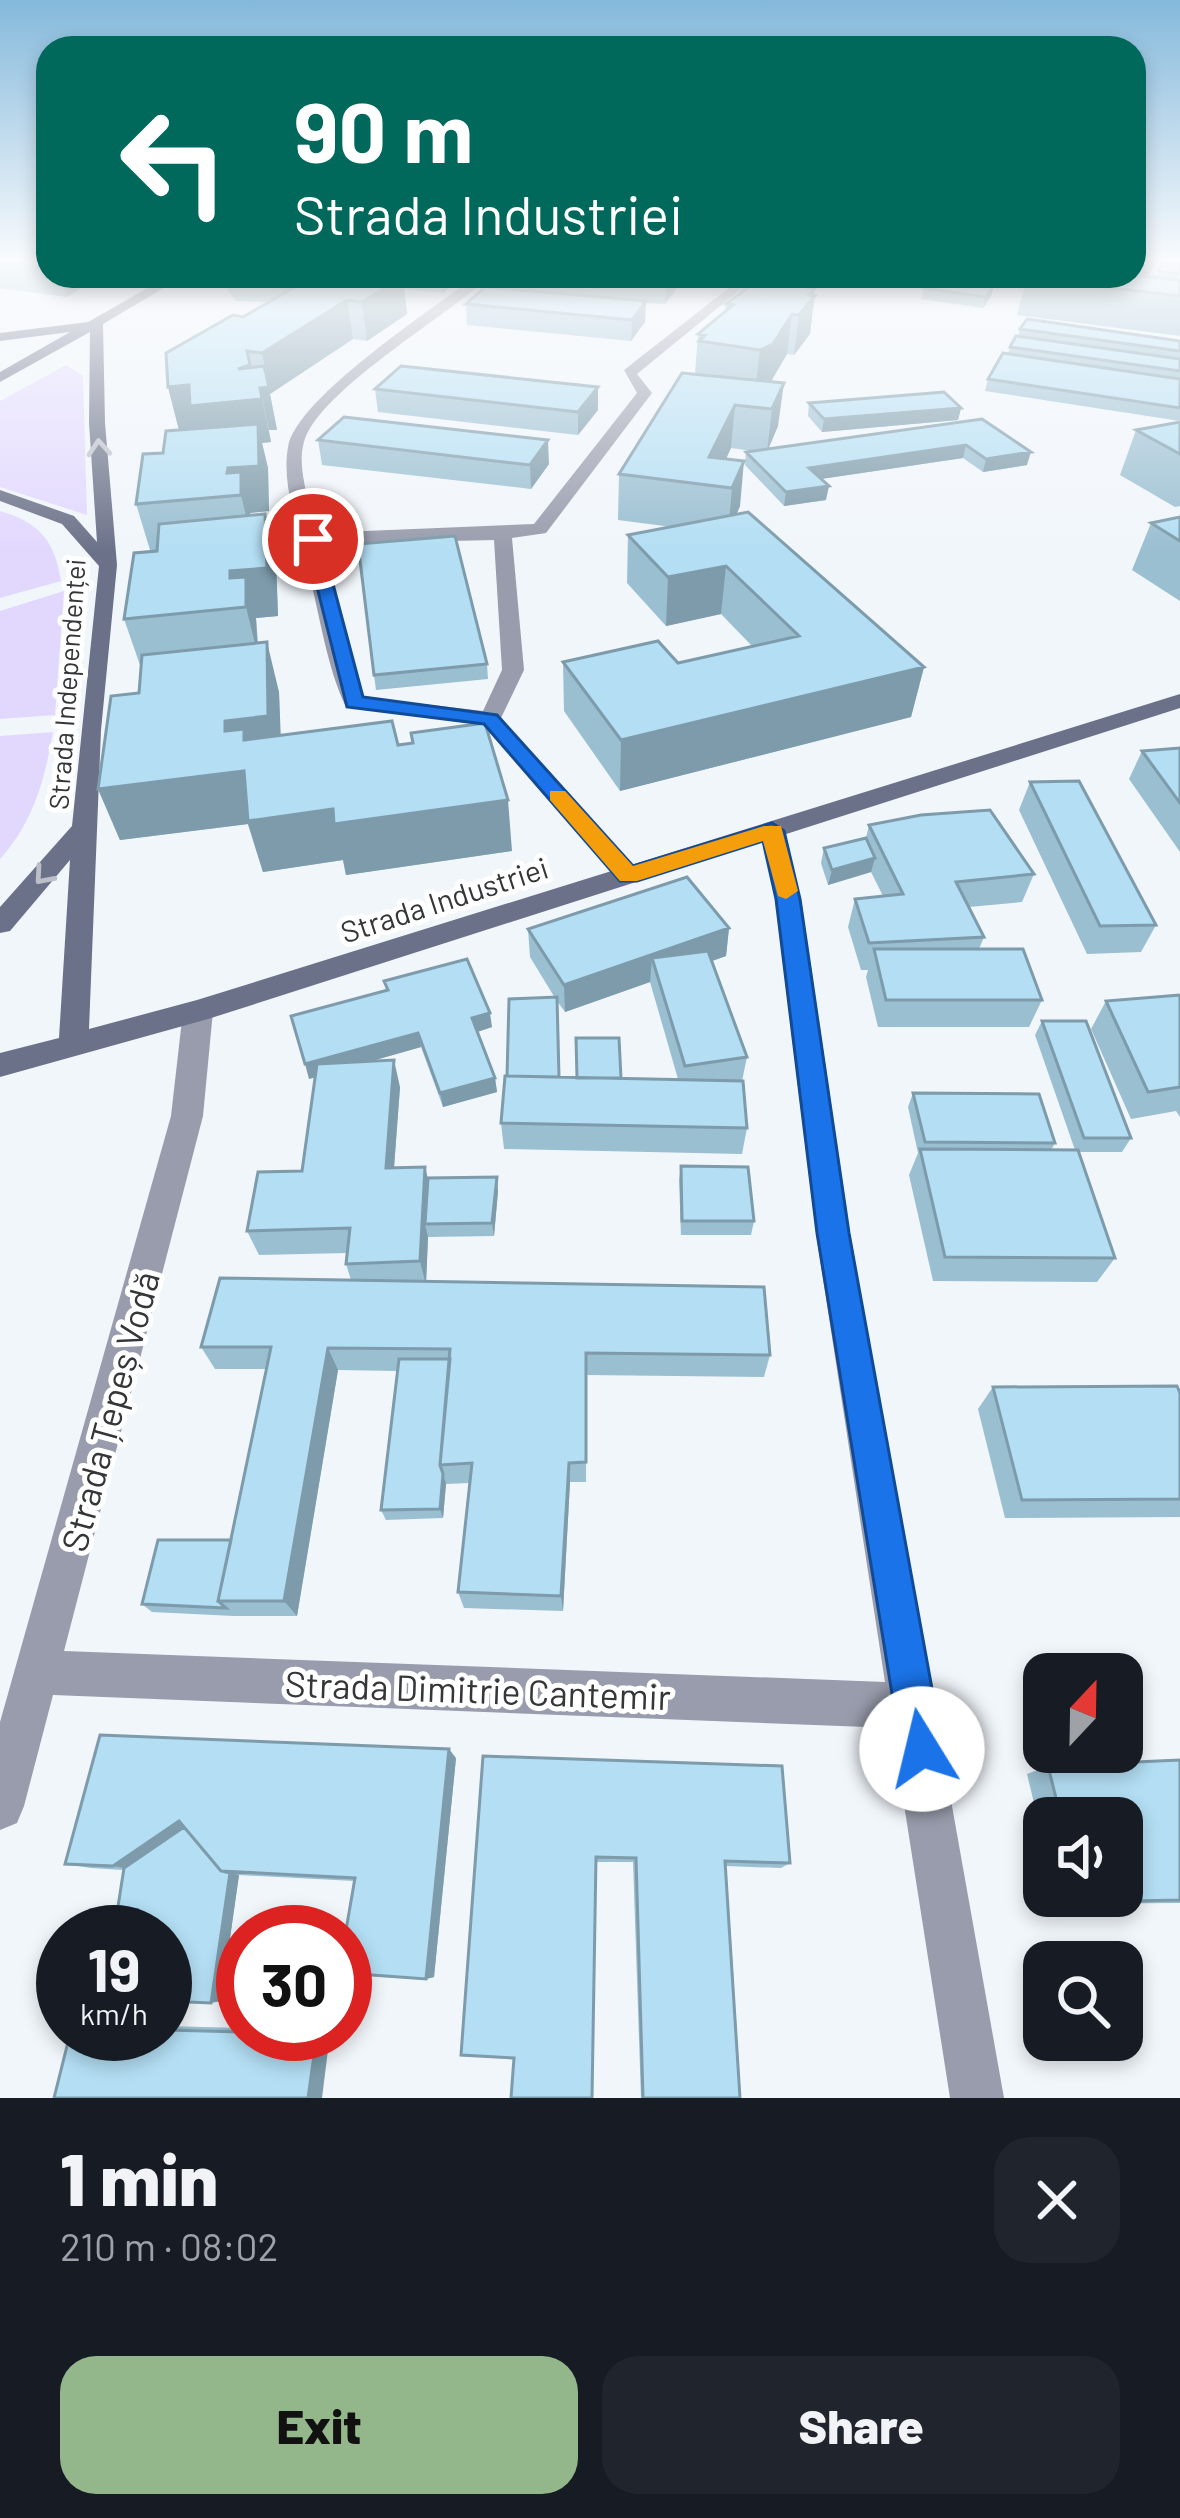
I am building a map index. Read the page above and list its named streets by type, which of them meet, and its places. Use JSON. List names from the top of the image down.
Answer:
{
  "streets": {
    "street": [
      "Strada Independenței",
      "Strada Industriei",
      "Strada Țepeș Vodă",
      "Strada Dimitrie Cantemir"
    ]
  },
  "crossings": [
    ["Strada Independenței", "Strada Industriei"],
    ["Strada Industriei", "Strada Țepeș Vodă"],
    ["Strada Țepeș Vodă", "Strada Dimitrie Cantemir"]
  ],
  "north": "top",
  "page": {
    "turn": ["90 m", "Strada Industriei"],
    "speed": "19 km/h",
    "limit": "30",
    "heading": ["1 min", "210 m · 08:02"],
    "buttons": ["Exit", "Share"]
  }
}
